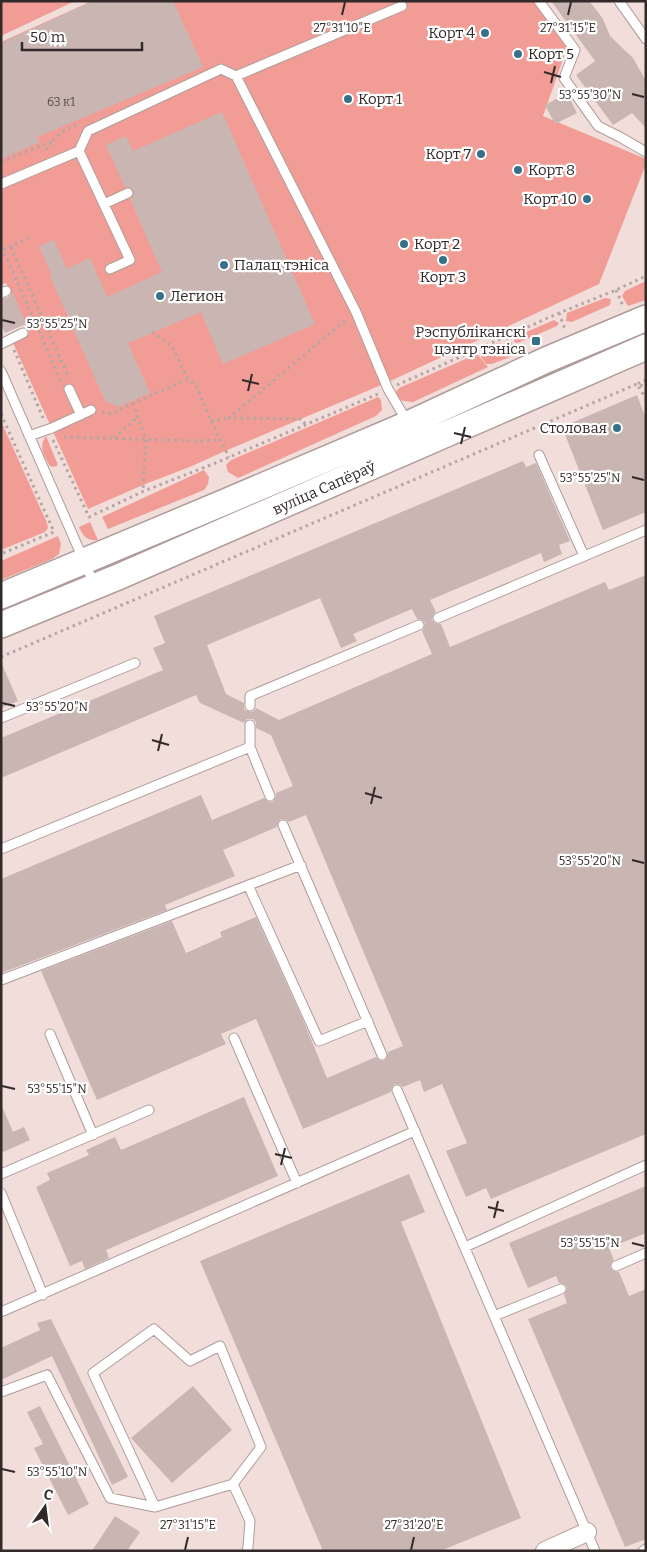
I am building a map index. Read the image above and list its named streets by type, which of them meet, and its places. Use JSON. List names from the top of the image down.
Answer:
{
  "streets": {
    "main road": ["вуліца Сапёраў"]
  },
  "places": {
    "other": [
      "Корт 4",
      "Корт 5",
      "Корт 1",
      "Корт 7",
      "Корт 8",
      "Корт 10",
      "Корт 2",
      "Корт 3",
      "Палац тэніса",
      "Легион",
      "Столовая"
    ],
    "transit": ["Рэспубліканскі цэнтр тэніса"]
  },
  "house_numbers": ["63 к1"],
  "scale_bar": "50 m",
  "north": "top",
  "coordinates": [
    "27°31'10\"E",
    "27°31'15\"E",
    "53°55'30\"N",
    "53°55'25\"N",
    "53°55'20\"N",
    "53°55'15\"N",
    "53°55'10\"N",
    "27°31'20\"E"
  ]
}
